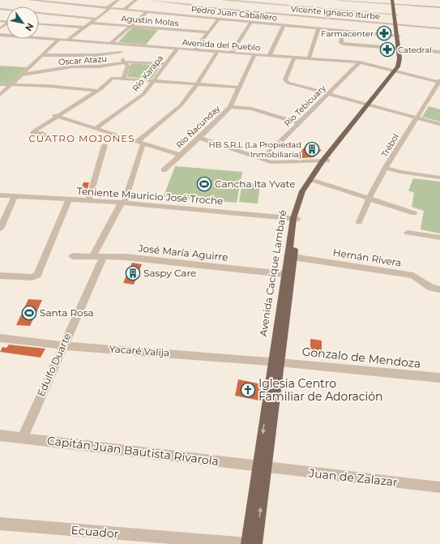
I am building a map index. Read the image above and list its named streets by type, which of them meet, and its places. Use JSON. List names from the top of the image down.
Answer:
{
  "streets": {
    "main road": ["Avenida Cacique Lambaré"],
    "street": [
      "Vicente Ignacio Iturbe",
      "Pedro Juan Caballero",
      "Agustín Molas",
      "Avenida del Pueblo",
      "Oscar Atazu",
      "Río Karapa",
      "Río Tebicuary",
      "Río Ñacunday",
      "Trébol",
      "Teniente Mauricio José Troche",
      "José María Aguirre",
      "Hernán Rivera",
      "Yacaré Valija",
      "Gonzalo de Mendoza",
      "Edulfo Duarte",
      "Capitán Juan Bautista Rivarola",
      "Juan de Zalazar",
      "Ecuador"
    ]
  },
  "crossings": [
    ["Vicente Ignacio Iturbe", "Avenida Cacique Lambaré"],
    ["Pedro Juan Caballero", "Avenida Cacique Lambaré"],
    ["Avenida del Pueblo", "Río Karapa"],
    ["Avenida del Pueblo", "Río Tebicuary"],
    ["Avenida del Pueblo", "Río Ñacunday"],
    ["Avenida del Pueblo", "Trébol"],
    ["Avenida del Pueblo", "Avenida Cacique Lambaré"],
    ["Oscar Atazu", "Río Karapa"],
    ["Teniente Mauricio José Troche", "Avenida Cacique Lambaré"],
    ["José María Aguirre", "Avenida Cacique Lambaré"],
    ["José María Aguirre", "Edulfo Duarte"],
    ["Hernán Rivera", "Avenida Cacique Lambaré"],
    ["Avenida Cacique Lambaré", "Yacaré Valija"],
    ["Avenida Cacique Lambaré", "Gonzalo de Mendoza"],
    ["Avenida Cacique Lambaré", "Capitán Juan Bautista Rivarola"],
    ["Avenida Cacique Lambaré", "Juan de Zalazar"],
    ["Avenida Cacique Lambaré", "Ecuador"],
    ["Yacaré Valija", "Gonzalo de Mendoza"],
    ["Yacaré Valija", "Edulfo Duarte"],
    ["Edulfo Duarte", "Capitán Juan Bautista Rivarola"],
    ["Capitán Juan Bautista Rivarola", "Juan de Zalazar"]
  ],
  "districts": ["CUATRO MOJONES"],
  "places": {
    "pharmacy": ["Farmacenter", "Catedral"],
    "building": ["HB S.R.L (La Propiedad Inmobiliaria)", "Saspy Care"],
    "sports": ["Cancha Ita Yvate", "Santa Rosa"],
    "church": ["Iglesia Centro Familiar de Adoración"]
  },
  "north": "bottom right"
}
